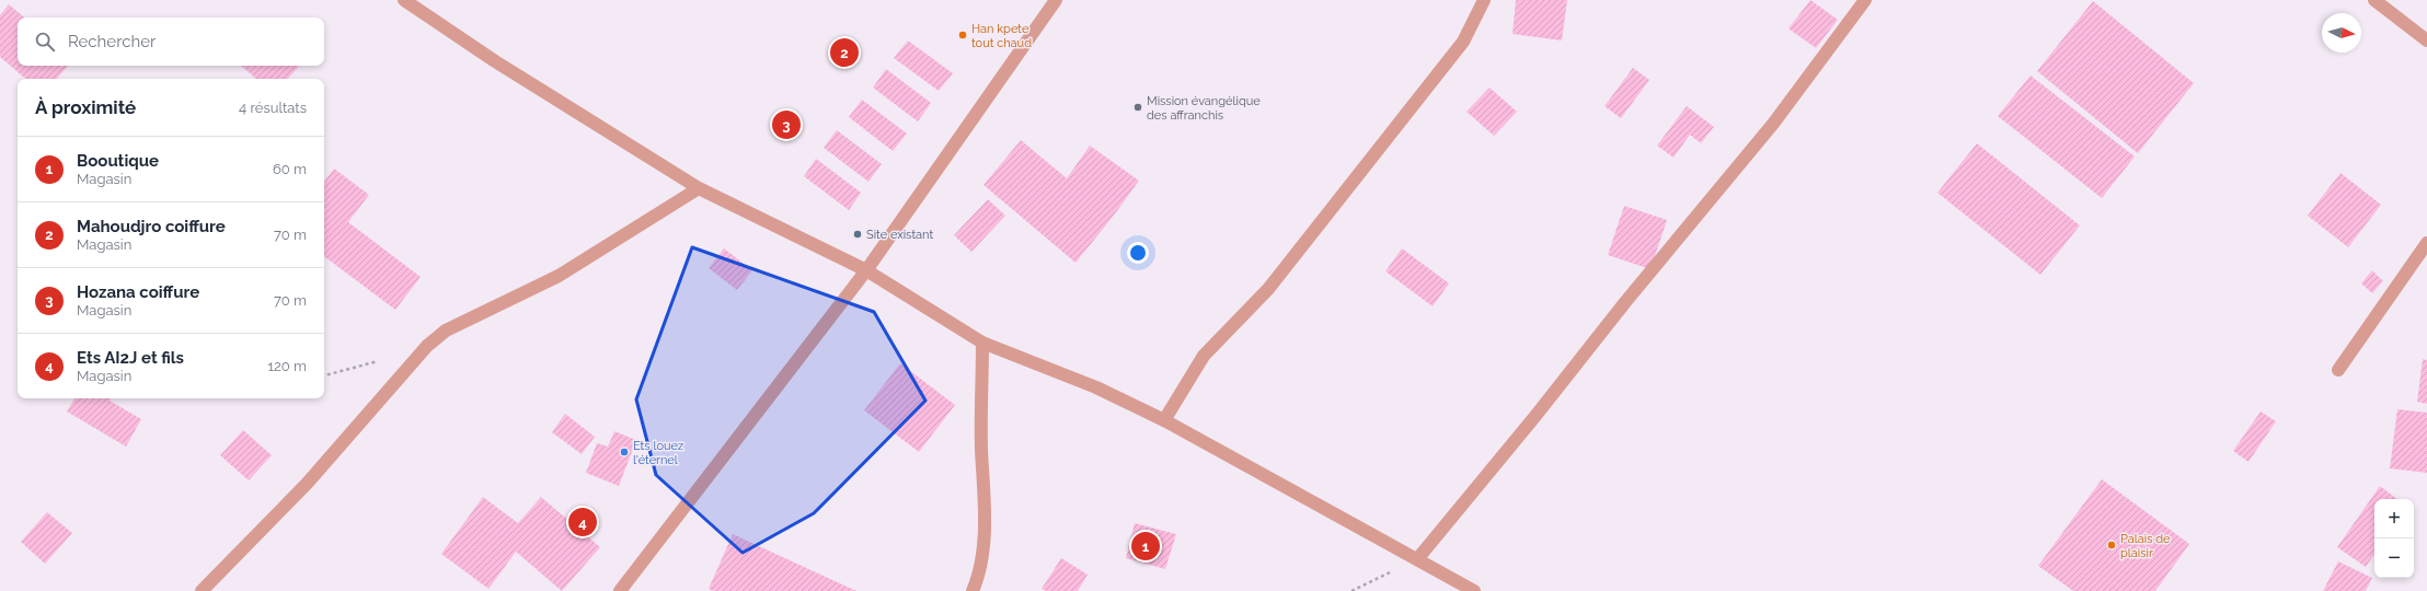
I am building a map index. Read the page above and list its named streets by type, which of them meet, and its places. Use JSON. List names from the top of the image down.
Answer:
{
  "places": [
    "Han kpete tout chaud",
    "Mission évangélique des affranchis",
    "Site existant",
    "Ets louez l'éternel",
    "Palais de plaisir"
  ],
  "north": "right",
  "page": {
    "search": "Rechercher",
    "pins": [
      "2",
      "3",
      "4",
      "1"
    ],
    "heading": ["À proximité", "4 résultats"],
    "list": [
      {
        "mark": "1",
        "name": "Booutique",
        "note": "Magasin",
        "value": "60 m"
      },
      {
        "mark": "2",
        "name": "Mahoudjro coiffure",
        "note": "Magasin",
        "value": "70 m"
      },
      {
        "mark": "3",
        "name": "Hozana coiffure",
        "note": "Magasin",
        "value": "70 m"
      },
      {
        "mark": "4",
        "name": "Ets AI2J et fils",
        "note": "Magasin",
        "value": "120 m"
      }
    ],
    "map_buttons": ["+", "−"]
  }
}
